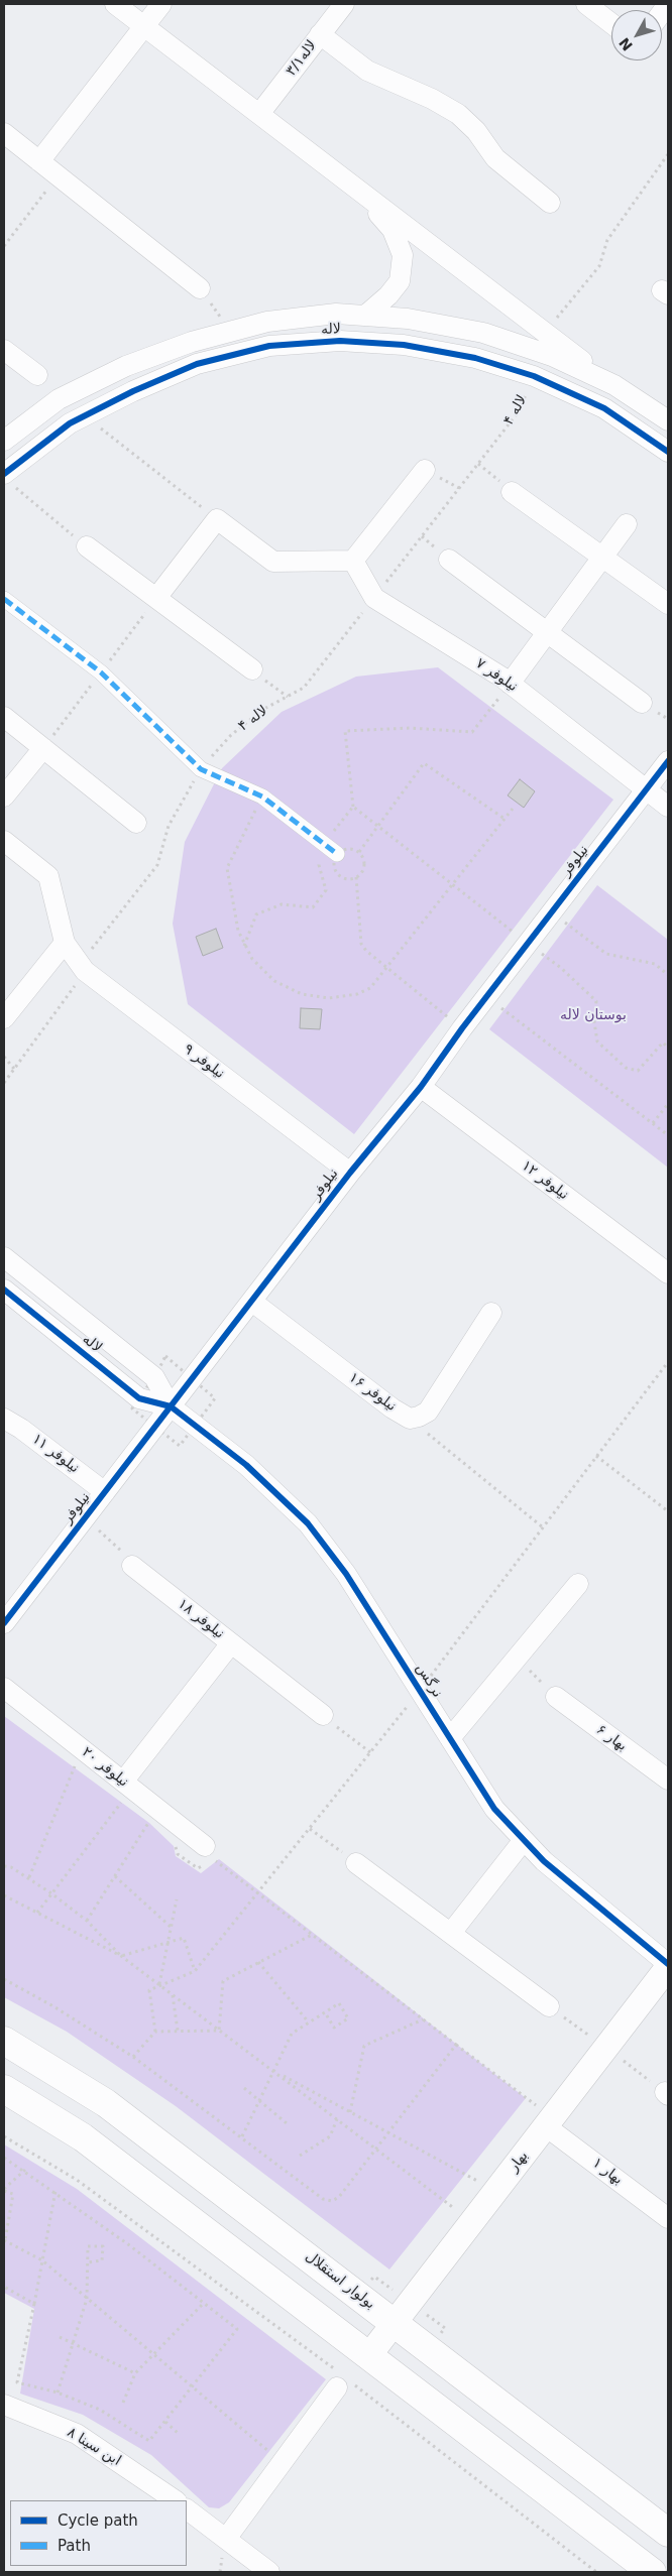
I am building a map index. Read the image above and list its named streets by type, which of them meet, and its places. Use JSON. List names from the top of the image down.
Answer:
{
  "streets": {
    "main road": ["بولوار استقلال"],
    "street": [
      "لاله۳/۱",
      "لاله",
      "نیلوفر ۷",
      "نیلوفر",
      "نیلوفر ۹",
      "نیلوفر ۱۲",
      "نیلوفر ۱۶",
      "نیلوفر ۱۱",
      "نیلوفر ۱۸",
      "نرگس",
      "بهار ۶",
      "نیلوفر ۲۰",
      "بهار",
      "بهار ۱",
      "ابن سینا ۸"
    ],
    "path": ["لاله ۴"]
  },
  "crossings": [
    ["لاله", "لاله ۴"],
    ["لاله", "نیلوفر"],
    ["لاله", "نرگس"],
    ["لاله ۴", "نیلوفر ۷"],
    ["لاله ۴", "نیلوفر ۹"],
    ["نیلوفر ۷", "نیلوفر"],
    ["نیلوفر", "نیلوفر ۹"],
    ["نیلوفر", "نیلوفر ۱۲"],
    ["نیلوفر", "نیلوفر ۱۶"],
    ["نیلوفر", "نیلوفر ۱۱"],
    ["نیلوفر", "نرگس"],
    ["نرگس", "بهار"],
    ["بهار", "بهار ۱"],
    ["بهار", "بولوار استقلال"]
  ],
  "parks": ["بوستان لاله"],
  "legend": ["Cycle path", "Path"],
  "north": "bottom left"
}
